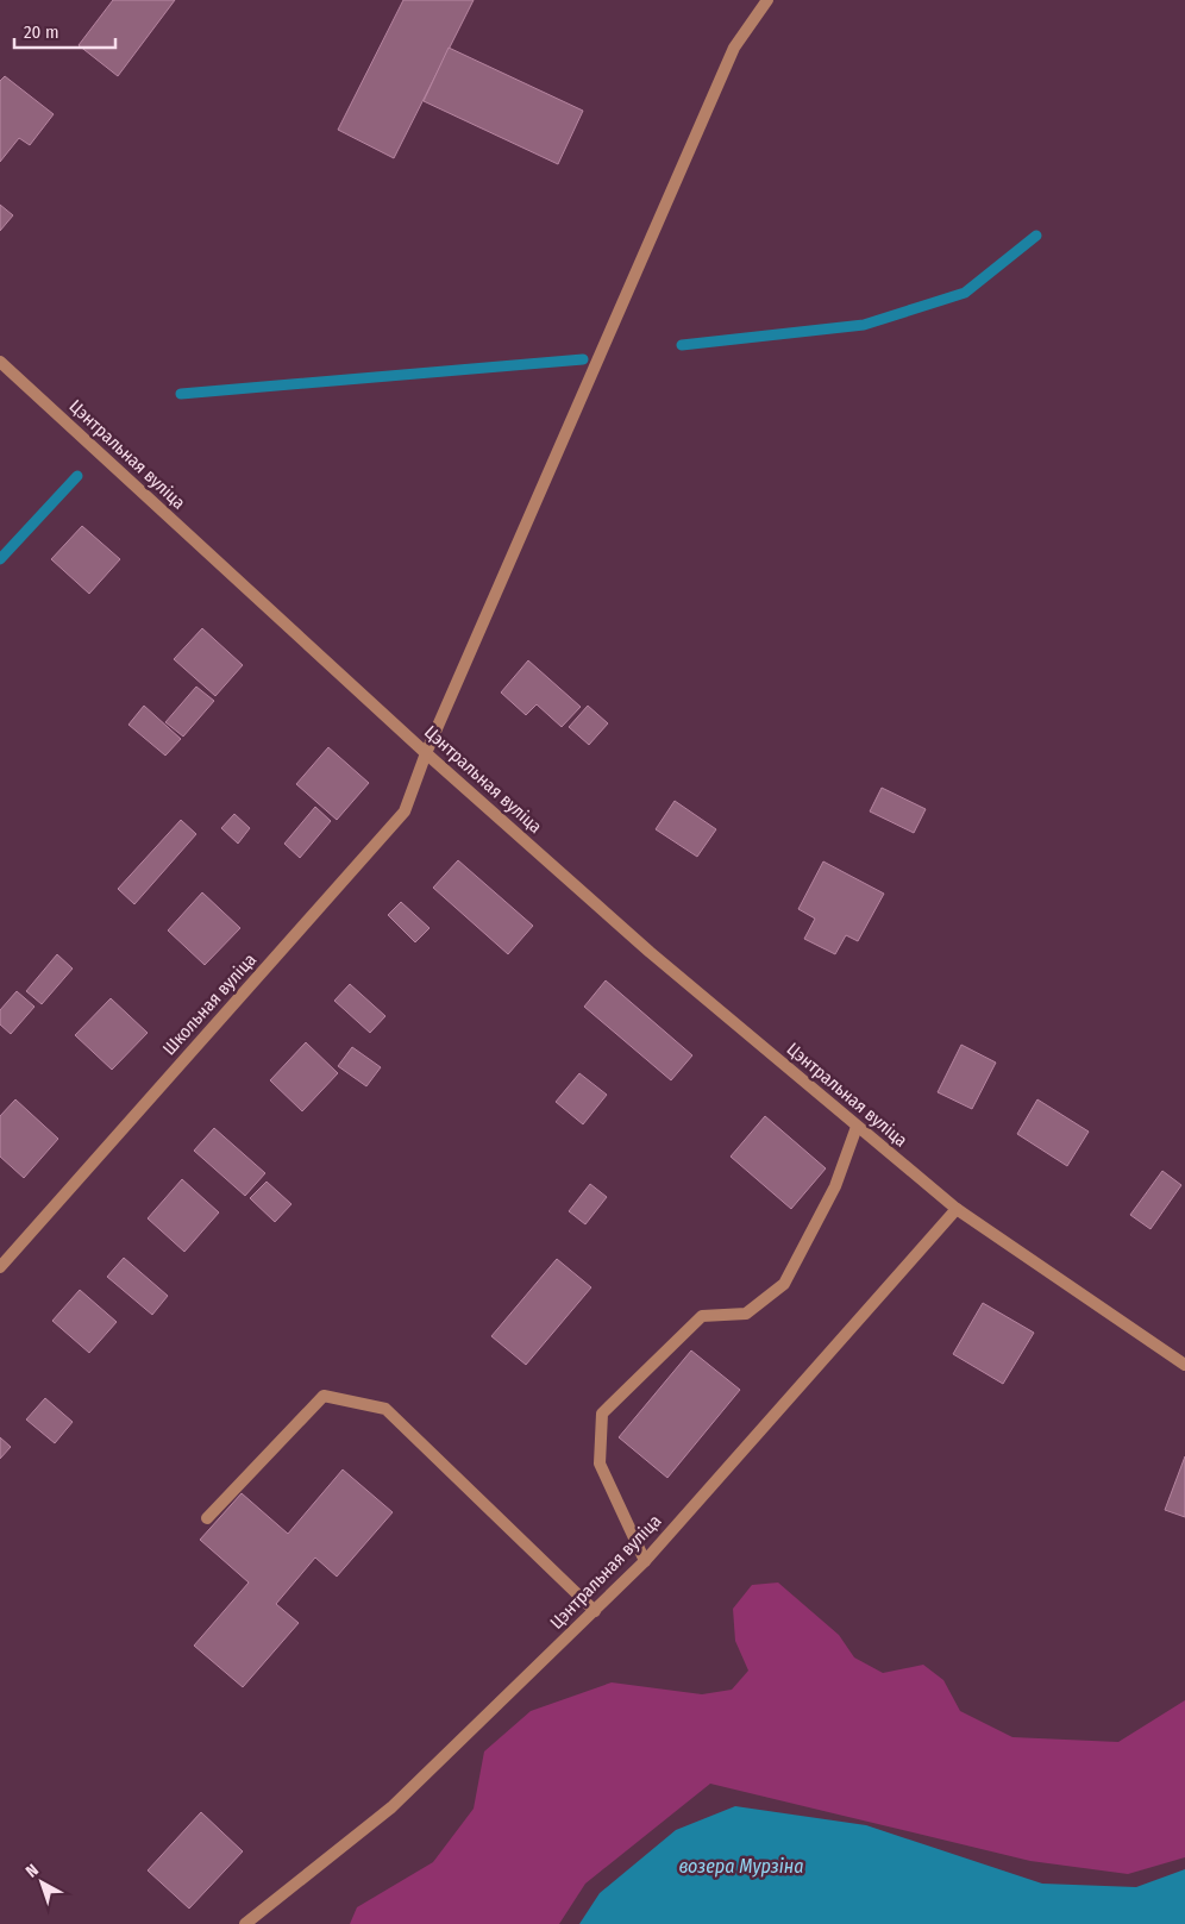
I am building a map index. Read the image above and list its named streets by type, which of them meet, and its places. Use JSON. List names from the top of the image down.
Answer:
{
  "streets": {
    "street": ["Цэнтральная вуліца", "Школьная вуліца"]
  },
  "crossings": [
    ["Цэнтральная вуліца", "Школьная вуліца"]
  ],
  "water": ["возера Мурзіна"],
  "scale_bar": "20 m",
  "north": "top left"
}
